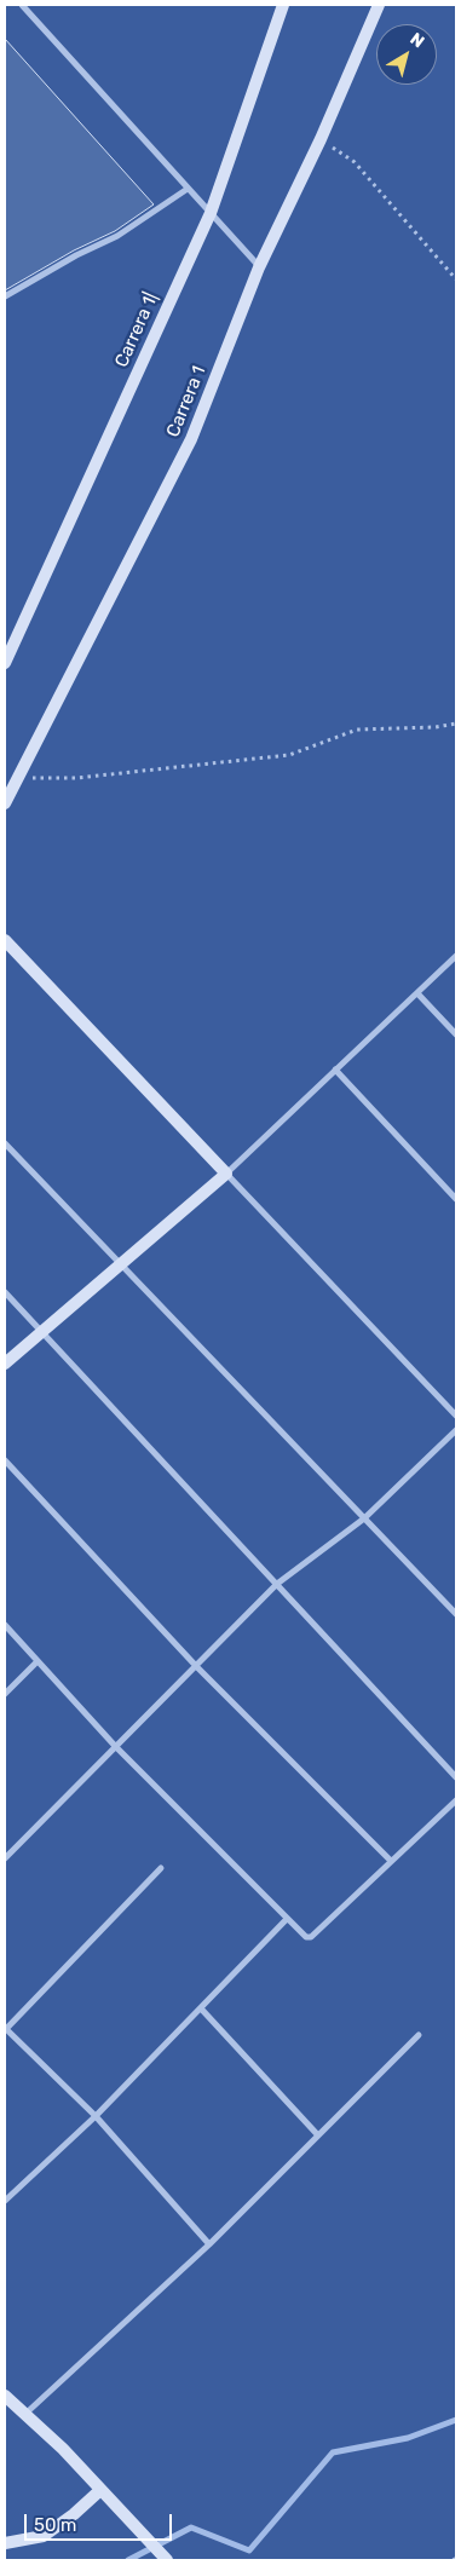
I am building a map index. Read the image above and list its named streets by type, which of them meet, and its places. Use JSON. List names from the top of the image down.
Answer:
{
  "streets": {
    "street": ["Carrera 1|", "Carrera 1"]
  },
  "scale_bar": "50 m",
  "north": "top right"
}
